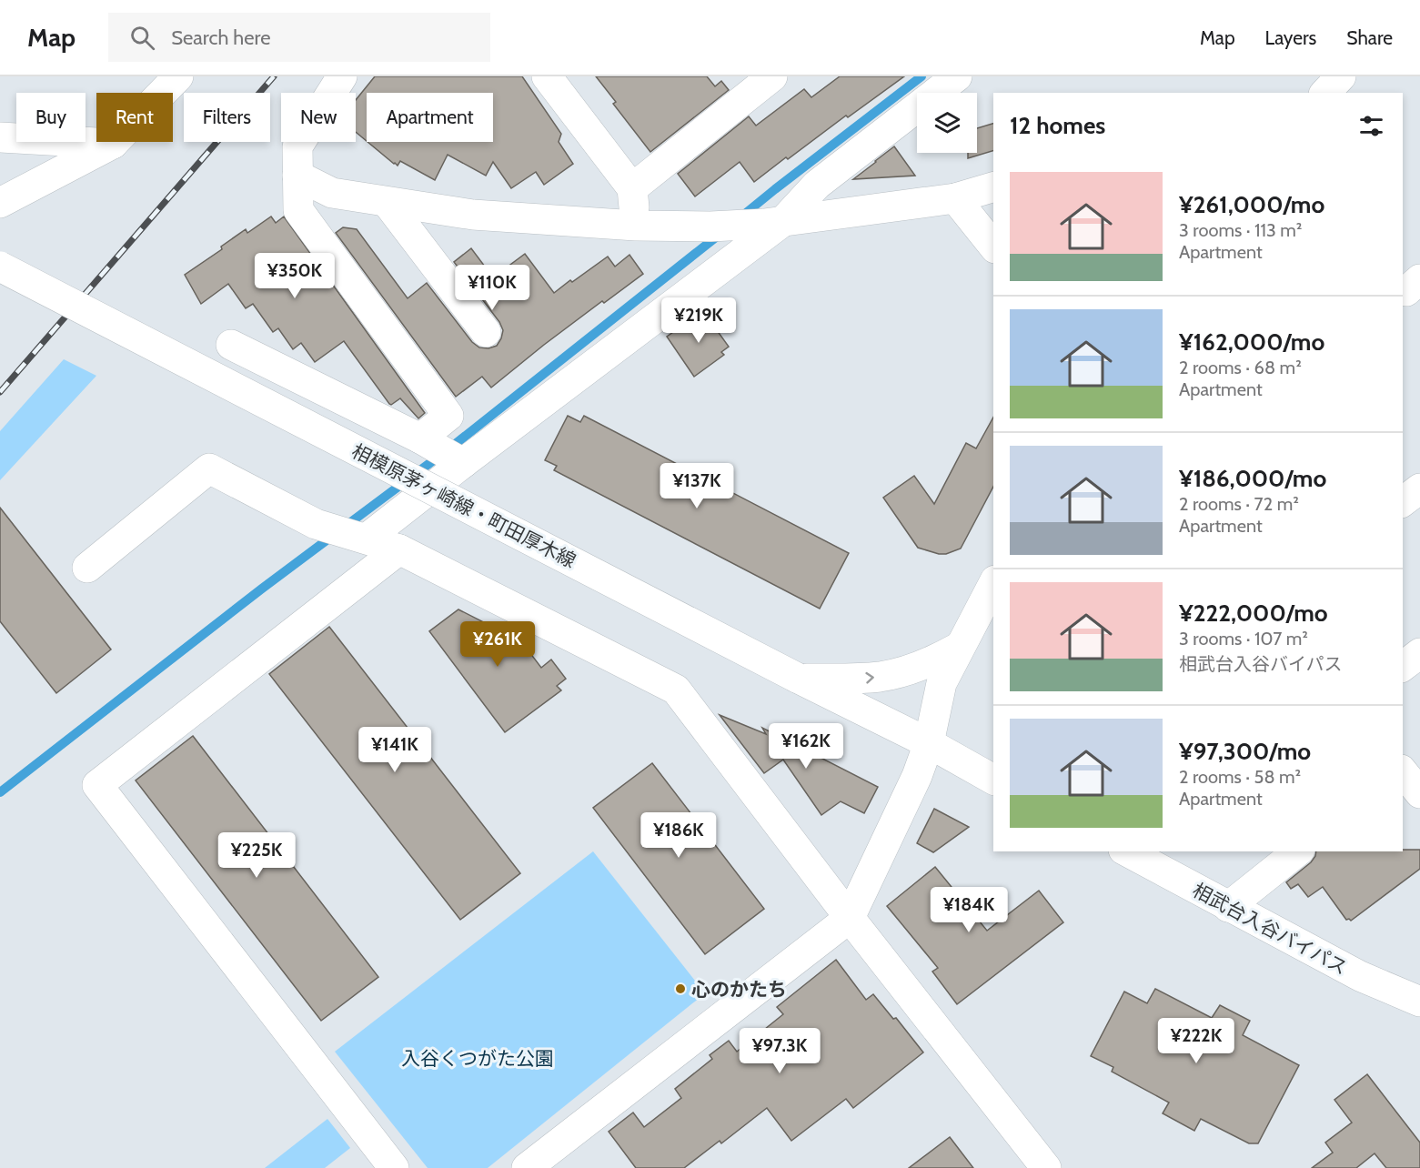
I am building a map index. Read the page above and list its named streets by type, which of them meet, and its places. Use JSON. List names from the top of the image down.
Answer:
{
  "streets": {
    "street": ["相模原茅ヶ崎線・町田厚木線", "相武台入谷バイパス"]
  },
  "parks": ["入谷くつがた公園"],
  "places": ["心のかたち"],
  "page": {
    "header": "Map",
    "search": "Search here",
    "nav": ["Map", "Layers", "Share"],
    "chip": [
      "Buy",
      "Rent",
      "Filters",
      "New",
      "Apartment"
    ],
    "heading": "12 homes",
    "list": [
      {
        "name": "¥261,000/mo",
        "note": "3 rooms · 113 m² · Apartment"
      },
      {
        "name": "¥162,000/mo",
        "note": "2 rooms · 68 m² · Apartment"
      },
      {
        "name": "¥186,000/mo",
        "note": "2 rooms · 72 m² · Apartment"
      },
      {
        "name": "¥222,000/mo",
        "note": "3 rooms · 107 m² · 相武台入谷バイパス"
      },
      {
        "name": "¥97,300/mo",
        "note": "2 rooms · 58 m² · Apartment"
      }
    ],
    "price": [
      "¥350K",
      "¥110K",
      "¥219K",
      "¥137K",
      "¥261K",
      "¥162K",
      "¥141K",
      "¥186K",
      "¥225K",
      "¥184K",
      "¥222K",
      "¥97.3K"
    ]
  }
}
